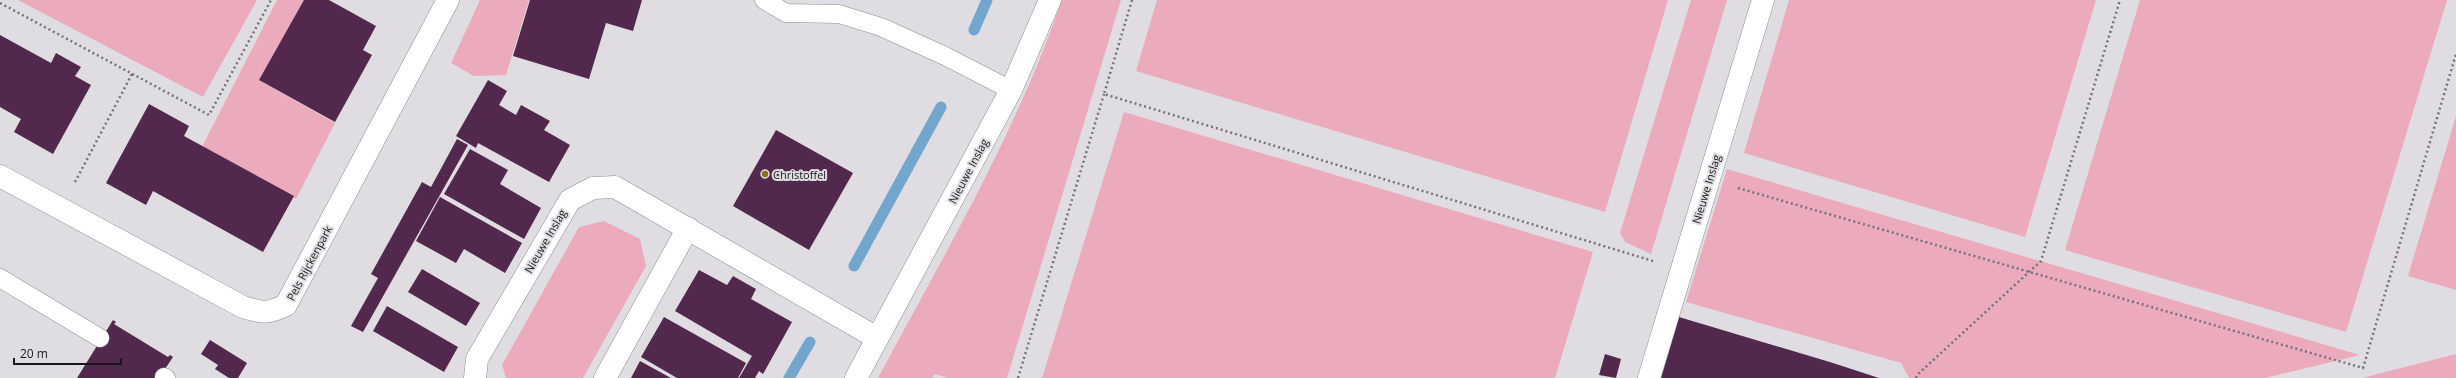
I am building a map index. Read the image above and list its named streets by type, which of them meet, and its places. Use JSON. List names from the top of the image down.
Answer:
{
  "streets": {
    "street": ["Nieuwe Inslag", "Pels Rijckenpark"]
  },
  "places": ["Christoffel"],
  "scale_bar": "20 m"
}
